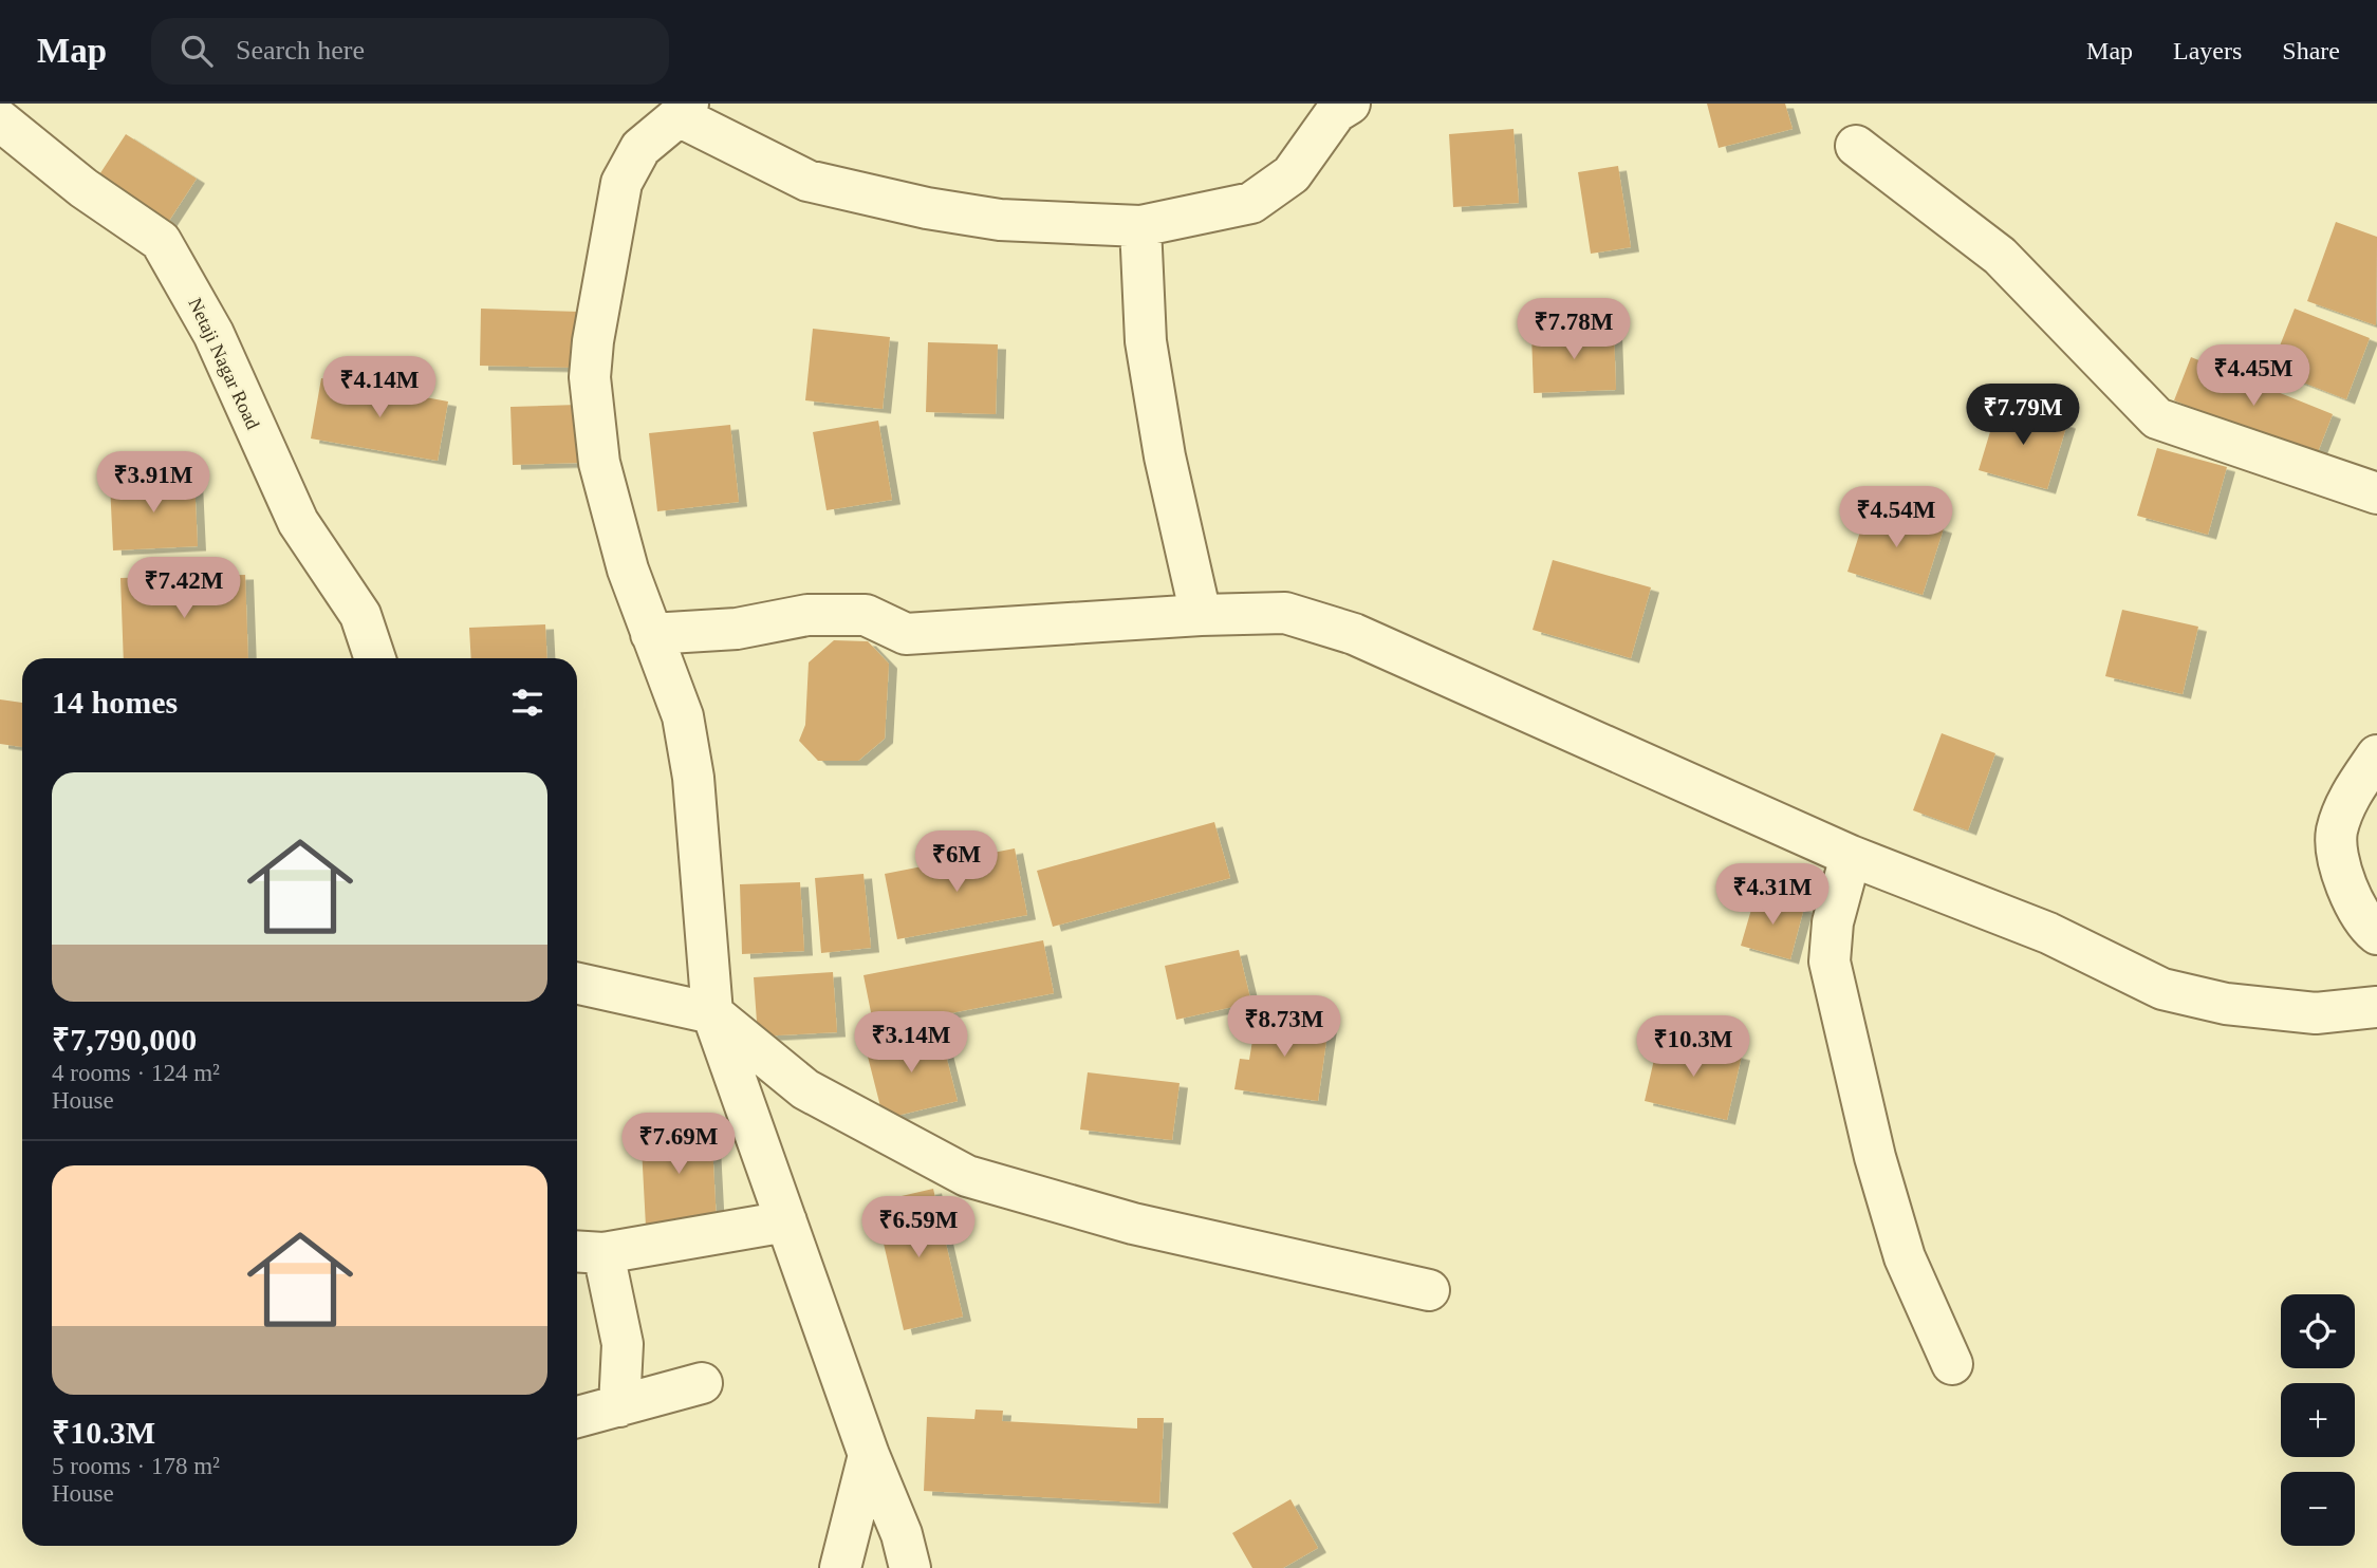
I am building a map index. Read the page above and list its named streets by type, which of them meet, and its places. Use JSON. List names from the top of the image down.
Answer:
{
  "streets": {
    "street": ["Netaji Nagar Road"]
  },
  "page": {
    "header": "Map",
    "search": "Search here",
    "nav": ["Map", "Layers", "Share"],
    "price": [
      "₹7.78M",
      "₹4.45M",
      "₹4.14M",
      "₹7.79M",
      "₹3.91M",
      "₹4.54M",
      "₹7.42M",
      "₹6M",
      "₹4.31M",
      "₹8.73M",
      "₹3.14M",
      "₹10.3M",
      "₹7.69M",
      "₹6.59M"
    ],
    "heading": "14 homes",
    "list": [
      {
        "name": "₹7,790,000",
        "note": "4 rooms · 124 m² · House"
      },
      {
        "name": "₹10.3M",
        "note": "5 rooms · 178 m² · House"
      }
    ],
    "map_buttons": ["+", "−"]
  }
}
